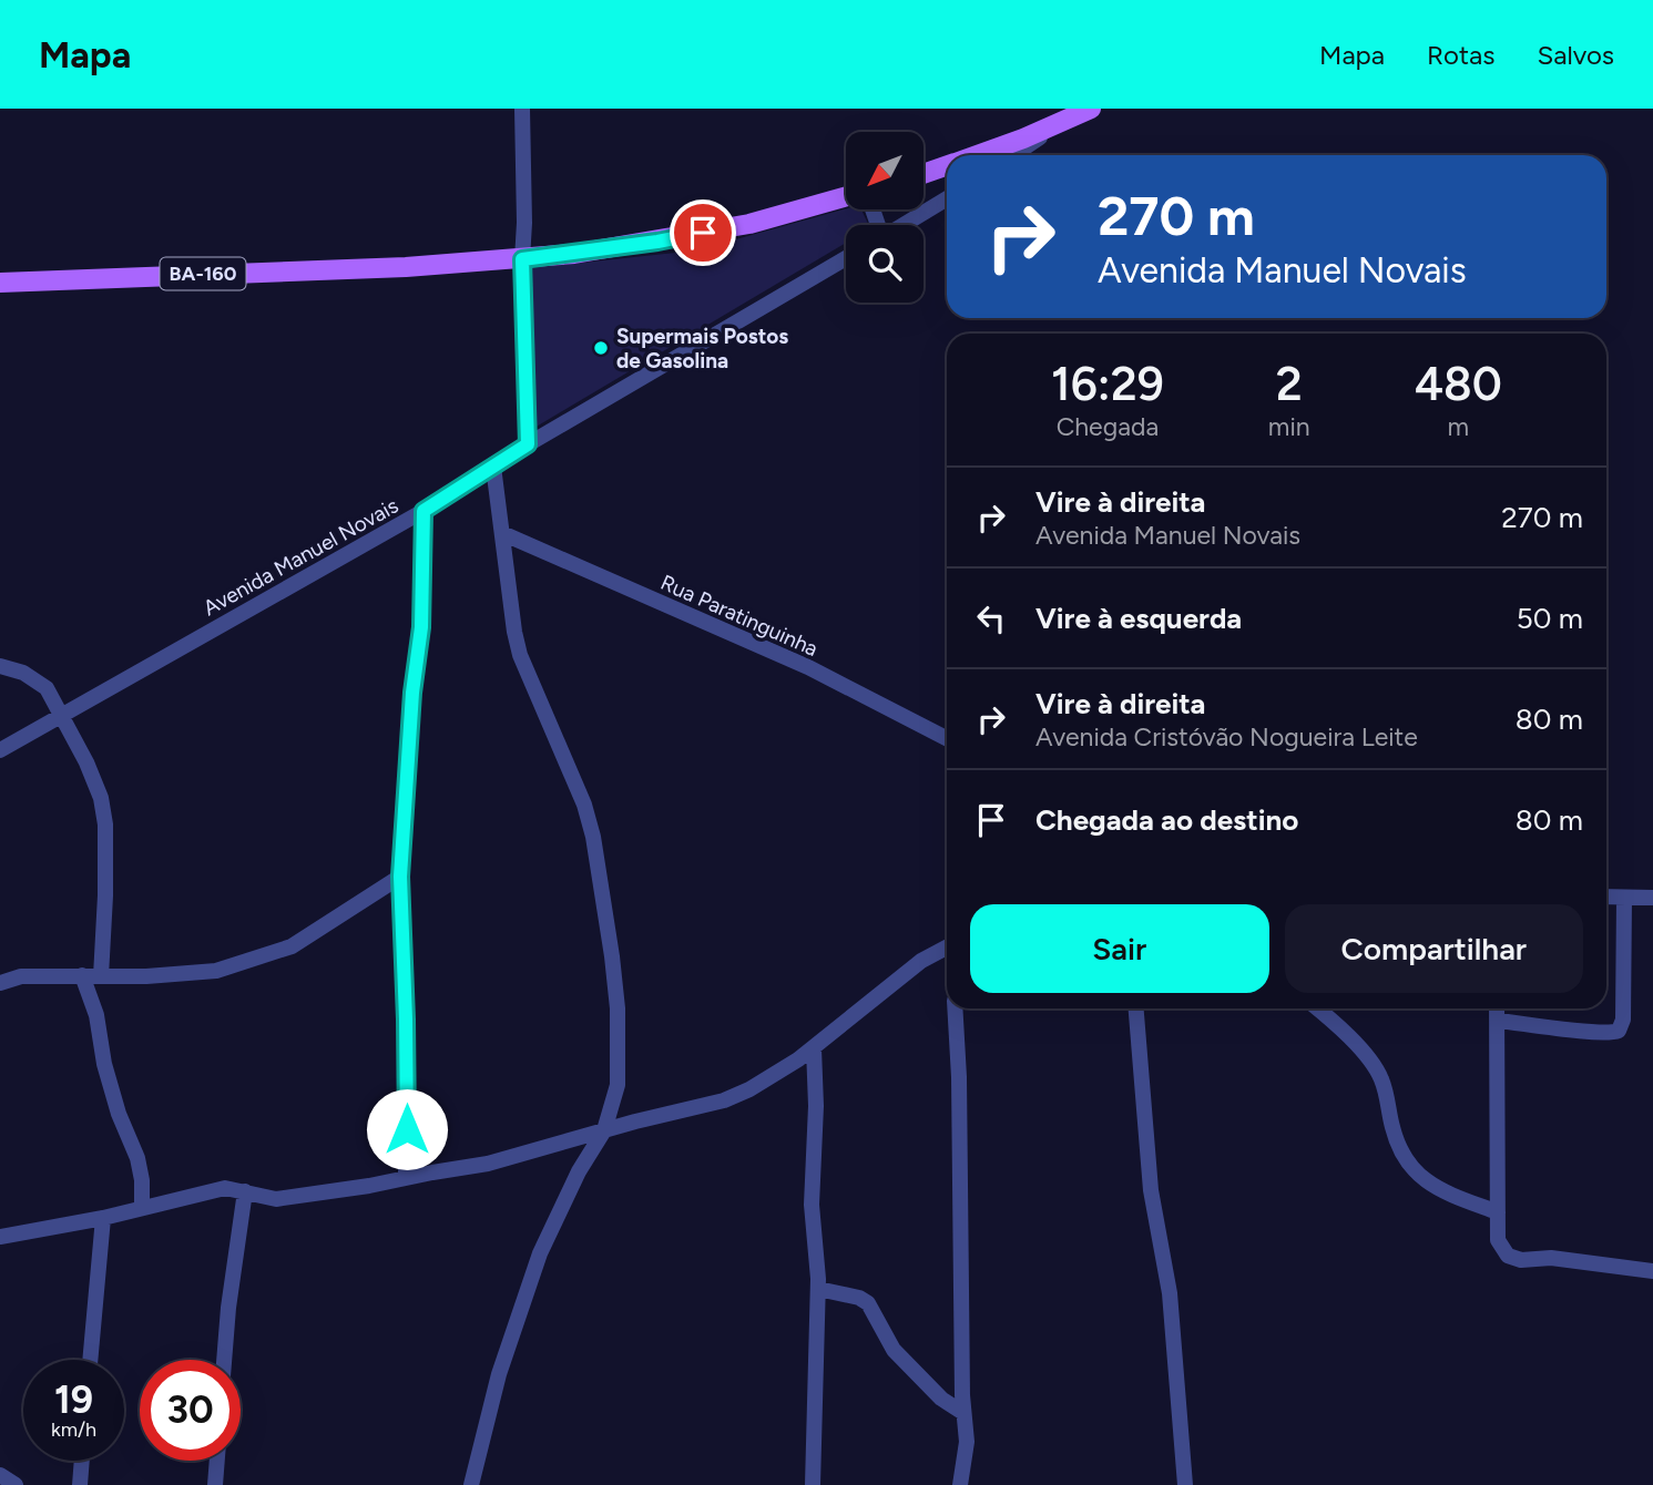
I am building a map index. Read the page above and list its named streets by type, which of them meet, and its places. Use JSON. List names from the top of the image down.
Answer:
{
  "streets": {
    "main road": ["BA-160"],
    "street": ["Avenida Manuel Novais", "Rua Paratinguinha"]
  },
  "places": ["Supermais Postos de Gasolina"],
  "north": "bottom left",
  "page": {
    "header": "Mapa",
    "nav": ["Mapa", "Rotas", "Salvos"],
    "turn": ["270 m", "Avenida Manuel Novais"],
    "eta": [
      "16:29",
      "Chegada",
      "2",
      "min",
      "480",
      "m"
    ],
    "list": [
      {
        "name": "Vire à direita",
        "note": "Avenida Manuel Novais",
        "value": "270 m"
      },
      {
        "name": "Vire à esquerda",
        "value": "50 m"
      },
      {
        "name": "Vire à direita",
        "note": "Avenida Cristóvão Nogueira Leite",
        "value": "80 m"
      },
      {
        "name": "Chegada ao destino",
        "value": "80 m"
      }
    ],
    "buttons": ["Sair", "Compartilhar"],
    "speed": "19 km/h",
    "limit": "30"
  }
}
